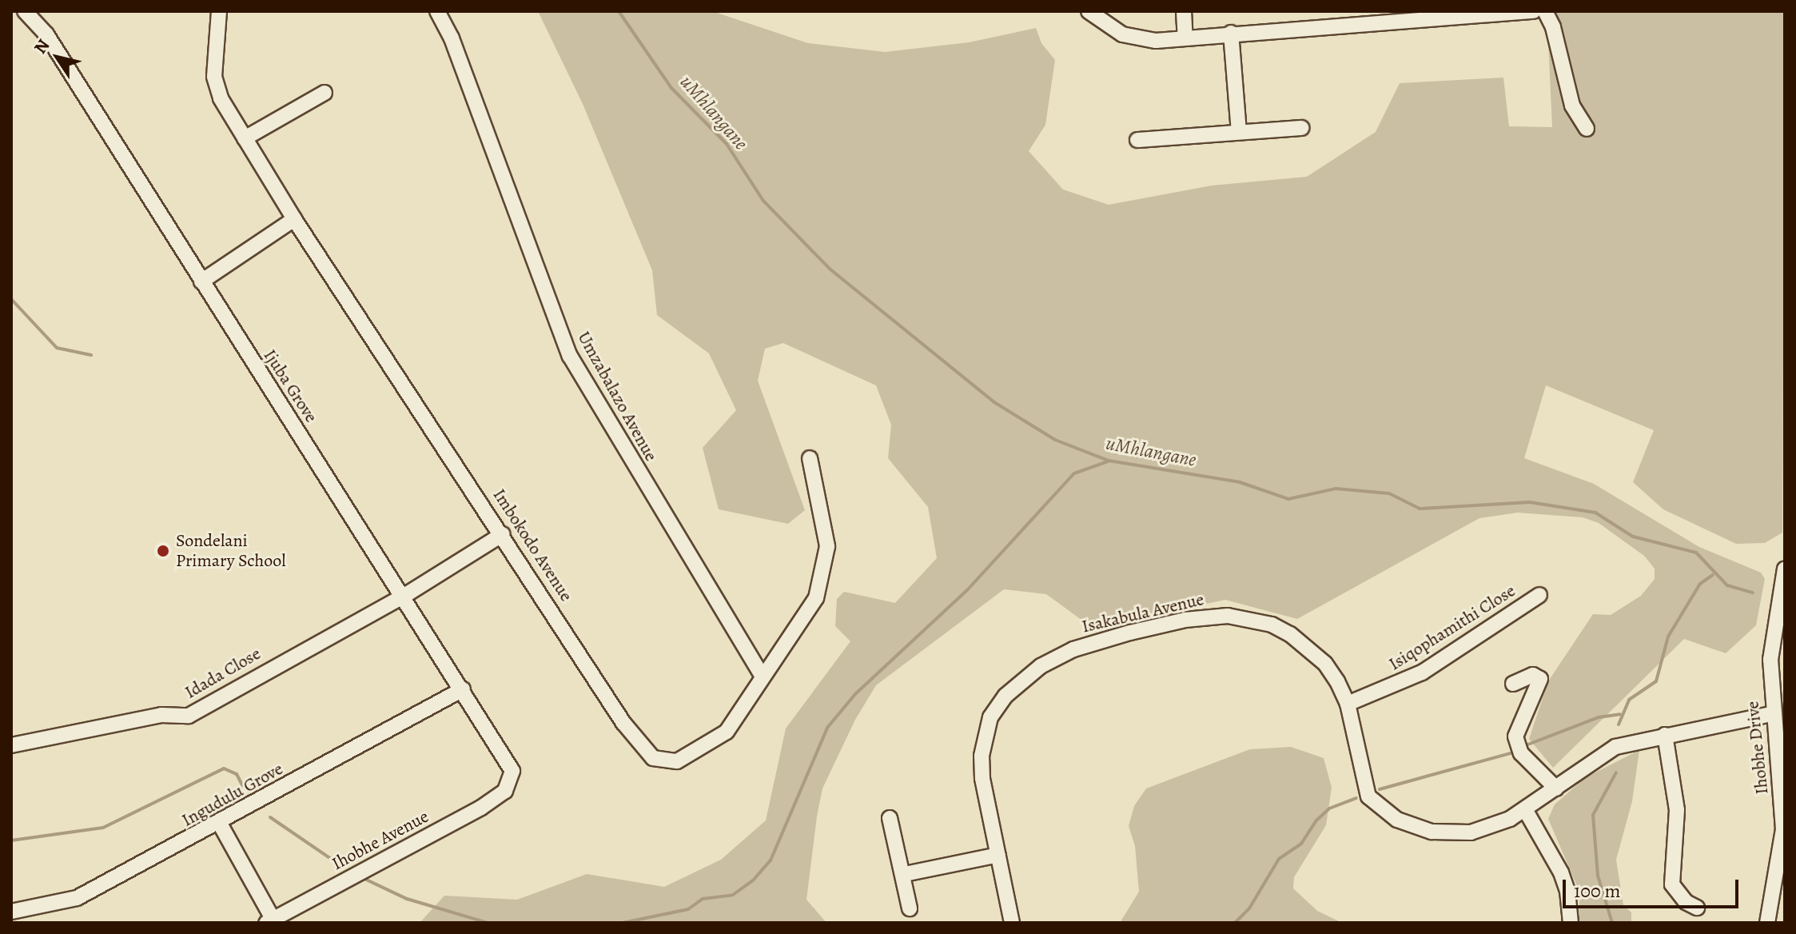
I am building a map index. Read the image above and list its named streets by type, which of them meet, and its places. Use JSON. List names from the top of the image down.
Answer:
{
  "streets": {
    "street": [
      "Ijuba Grove",
      "Umzabalazo Avenue",
      "Imbokodo Avenue",
      "Isakabula Avenue",
      "Isiqophamithi Close",
      "Idada Close",
      "Ihobhe Drive",
      "Ingudulu Grove",
      "Ihobhe Avenue"
    ]
  },
  "crossings": [
    ["Ijuba Grove", "Idada Close"],
    ["Ijuba Grove", "Ingudulu Grove"],
    ["Ijuba Grove", "Ihobhe Avenue"],
    ["Umzabalazo Avenue", "Imbokodo Avenue"],
    ["Imbokodo Avenue", "Idada Close"],
    ["Isakabula Avenue", "Isiqophamithi Close"],
    ["Isakabula Avenue", "Ihobhe Drive"]
  ],
  "water": ["uMhlangane"],
  "places": ["Sondelani Primary School"],
  "scale_bar": "100 m",
  "north": "top left"
}
